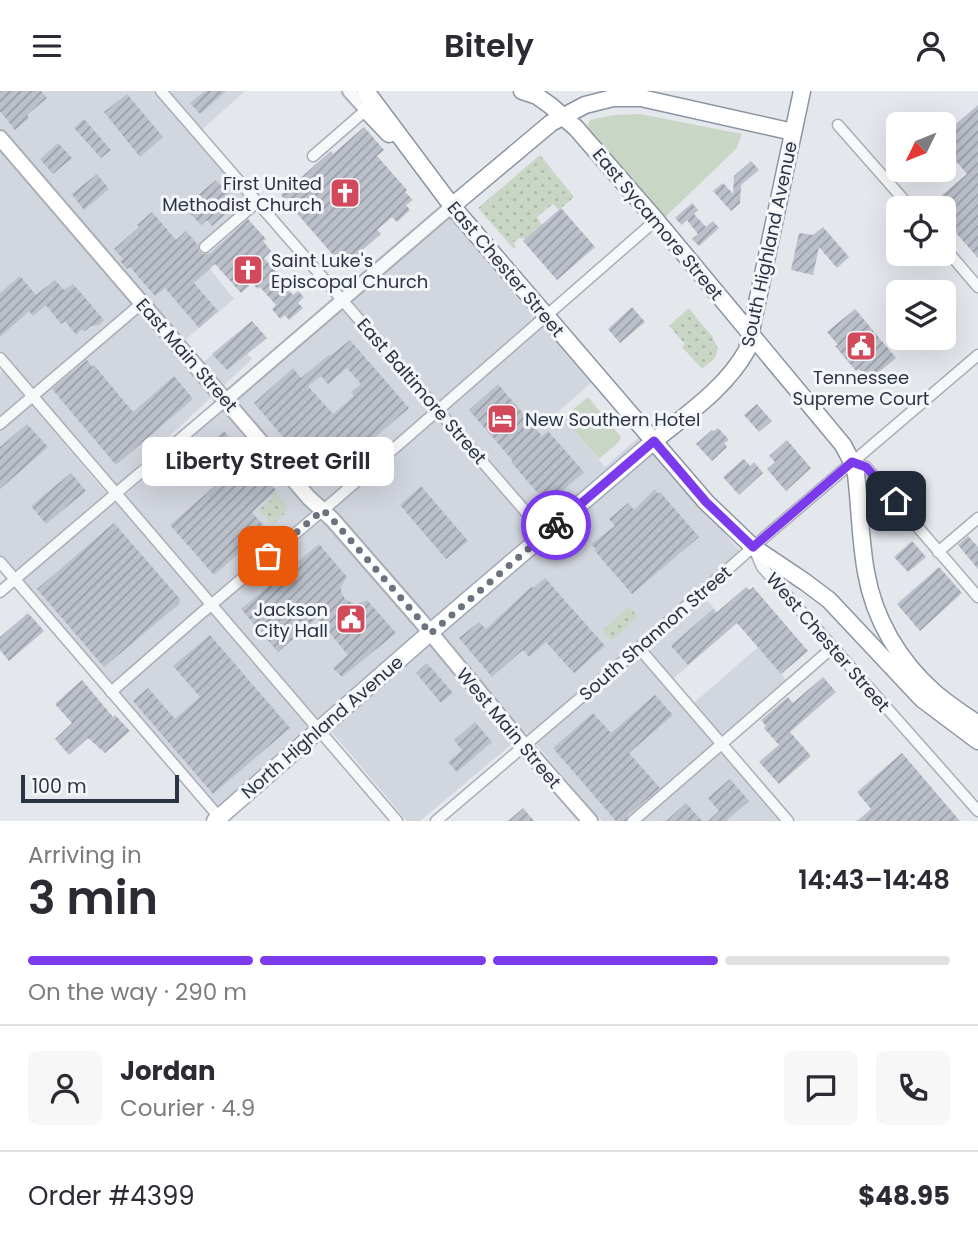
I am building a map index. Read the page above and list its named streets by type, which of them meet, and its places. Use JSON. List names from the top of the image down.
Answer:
{
  "streets": {
    "main road": [
      "East Sycamore Street",
      "South Highland Avenue",
      "East Chester Street",
      "East Main Street",
      "West Chester Street",
      "North Highland Avenue",
      "West Main Street"
    ],
    "street": ["East Baltimore Street", "South Shannon Street"]
  },
  "crossings": [
    ["East Sycamore Street", "South Highland Avenue"],
    ["East Sycamore Street", "South Shannon Street"],
    ["South Highland Avenue", "East Chester Street"],
    ["South Highland Avenue", "East Main Street"],
    ["South Highland Avenue", "East Baltimore Street"],
    ["South Highland Avenue", "West Chester Street"],
    ["South Highland Avenue", "North Highland Avenue"],
    ["South Highland Avenue", "West Main Street"],
    ["East Chester Street", "West Chester Street"],
    ["East Main Street", "North Highland Avenue"],
    ["East Main Street", "West Main Street"],
    ["South Shannon Street", "West Chester Street"],
    ["South Shannon Street", "West Main Street"],
    ["North Highland Avenue", "West Main Street"]
  ],
  "places": {
    "church": ["First United Methodist Church", "Saint Luke's Episcopal Church"],
    "public building": ["Tennessee Supreme Court", "Jackson City Hall"],
    "hotel": ["New Southern Hotel"],
    "other": ["Liberty Street Grill"]
  },
  "scale_bar": "100 m",
  "north": "bottom left",
  "page": {
    "header": "Bitely",
    "bubble": "Liberty Street Grill",
    "scale": "100 m",
    "heading": ["3 min", "Arriving in", "14:43–14:48"],
    "panel": [
      "Jordan",
      "Courier · 4.9",
      "Order #4399",
      "$48.95"
    ],
    "bar": "On the way · 290 m"
  }
}
